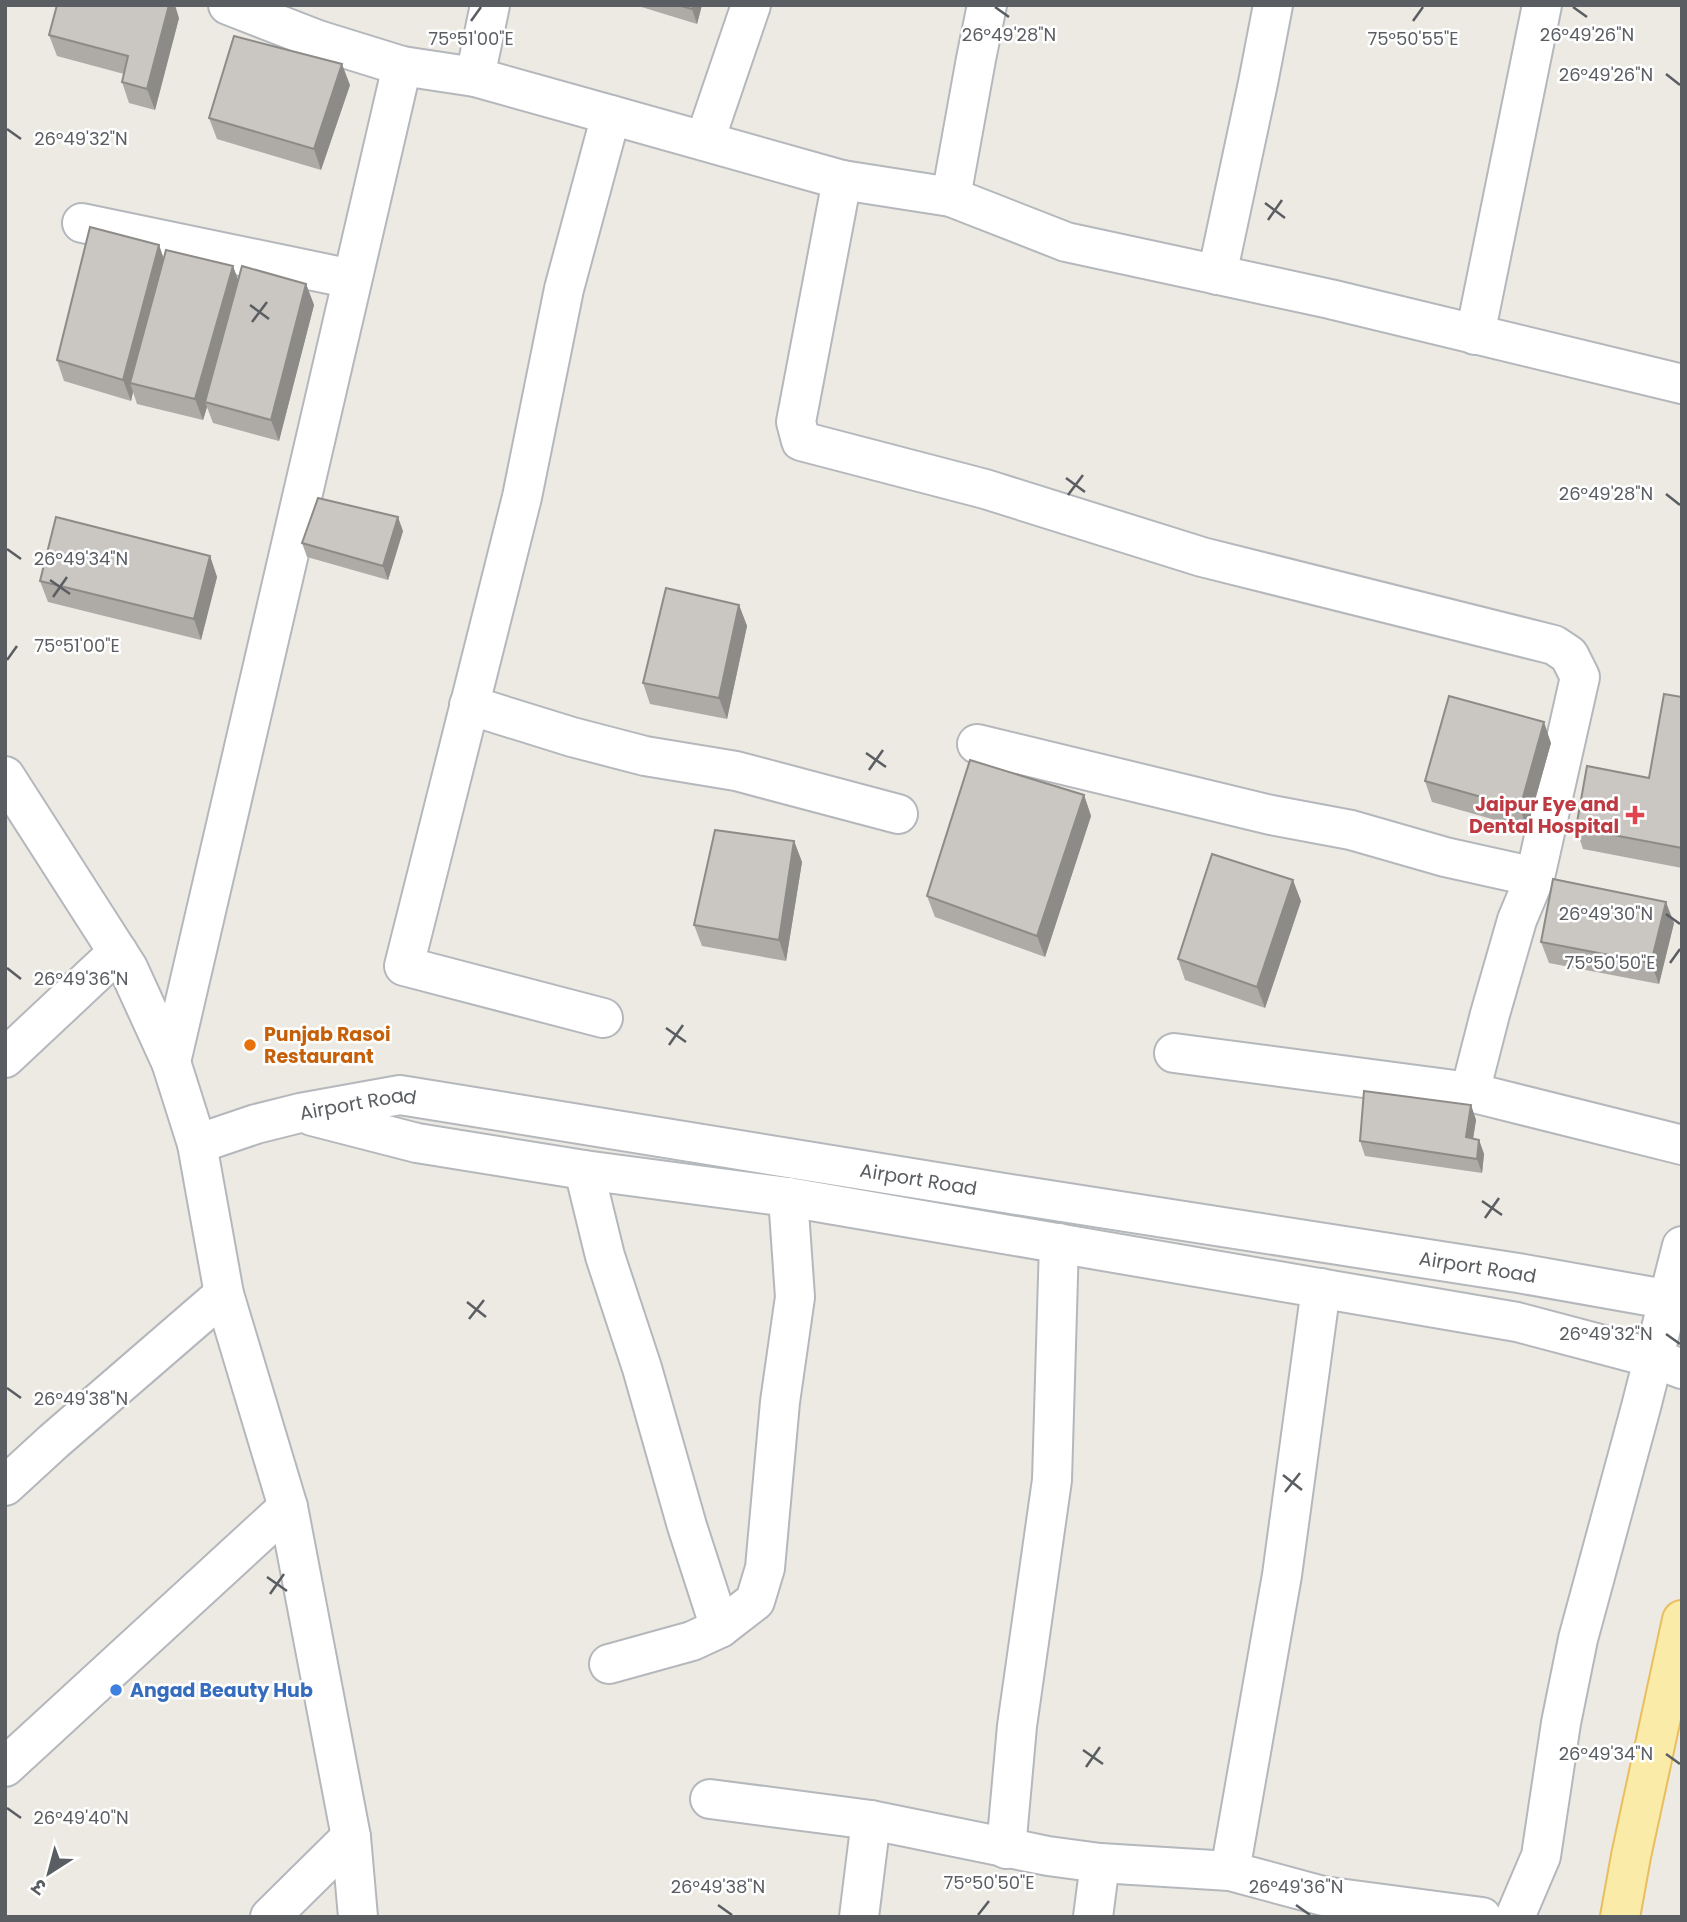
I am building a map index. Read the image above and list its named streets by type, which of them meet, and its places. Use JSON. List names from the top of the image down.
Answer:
{
  "streets": {
    "street": ["Airport Road"]
  },
  "places": {
    "health": ["Jaipur Eye and Dental Hospital"],
    "other": ["Punjab Rasoi Restaurant", "Angad Beauty Hub"]
  },
  "north": "bottom left",
  "coordinates": [
    "26°49'28\"N",
    "26°49'26\"N",
    "75°50'55\"E",
    "75°51'00\"E",
    "26°49'32\"N",
    "26°49'34\"N",
    "26°49'30\"N",
    "75°50'50\"E",
    "26°49'36\"N",
    "26°49'38\"N",
    "26°49'40\"N"
  ]
}
